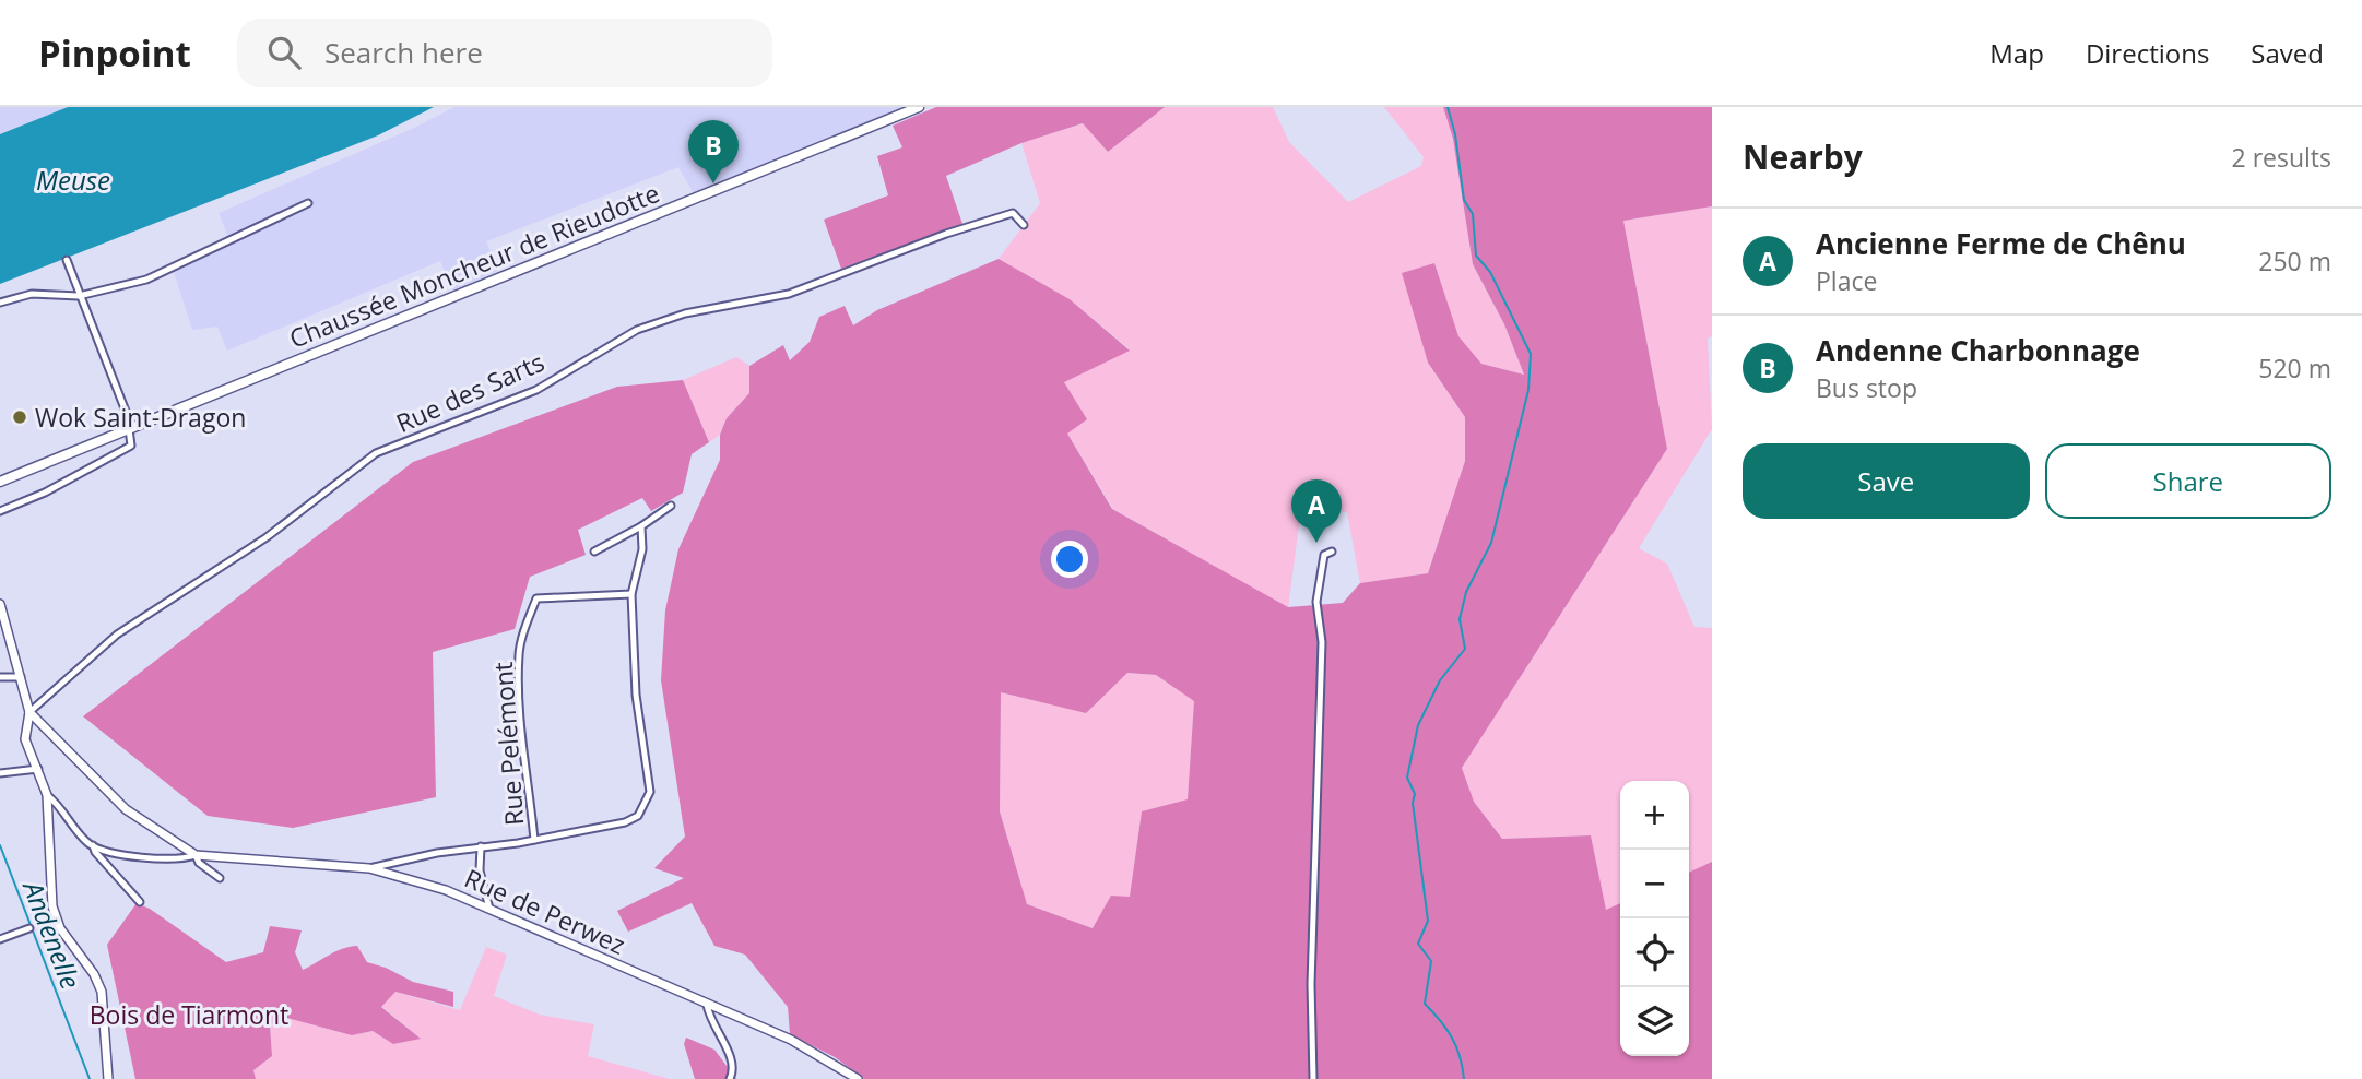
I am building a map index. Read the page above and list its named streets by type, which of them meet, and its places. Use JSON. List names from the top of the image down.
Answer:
{
  "streets": {
    "main road": ["Chaussée Moncheur de Rieudotte"],
    "street": ["Rue des Sarts", "Rue Pelémont", "Rue de Perwez"]
  },
  "crossings": [
    ["Rue des Sarts", "Rue de Perwez"],
    ["Rue Pelémont", "Rue de Perwez"]
  ],
  "water": ["Meuse", "Andenelle"],
  "parks": ["Bois de Tiarmont"],
  "places": ["Wok Saint-Dragon"],
  "page": {
    "header": "Pinpoint",
    "search": "Search here",
    "nav": ["Map", "Directions", "Saved"],
    "heading": ["Nearby", "2 results"],
    "pins": ["B", "A"],
    "list": [
      {
        "mark": "A",
        "name": "Ancienne Ferme de Chênu",
        "note": "Place",
        "value": "250 m"
      },
      {
        "mark": "B",
        "name": "Andenne Charbonnage",
        "note": "Bus stop",
        "value": "520 m"
      }
    ],
    "buttons": ["Save", "Share"],
    "map_buttons": ["+", "−"]
  }
}
